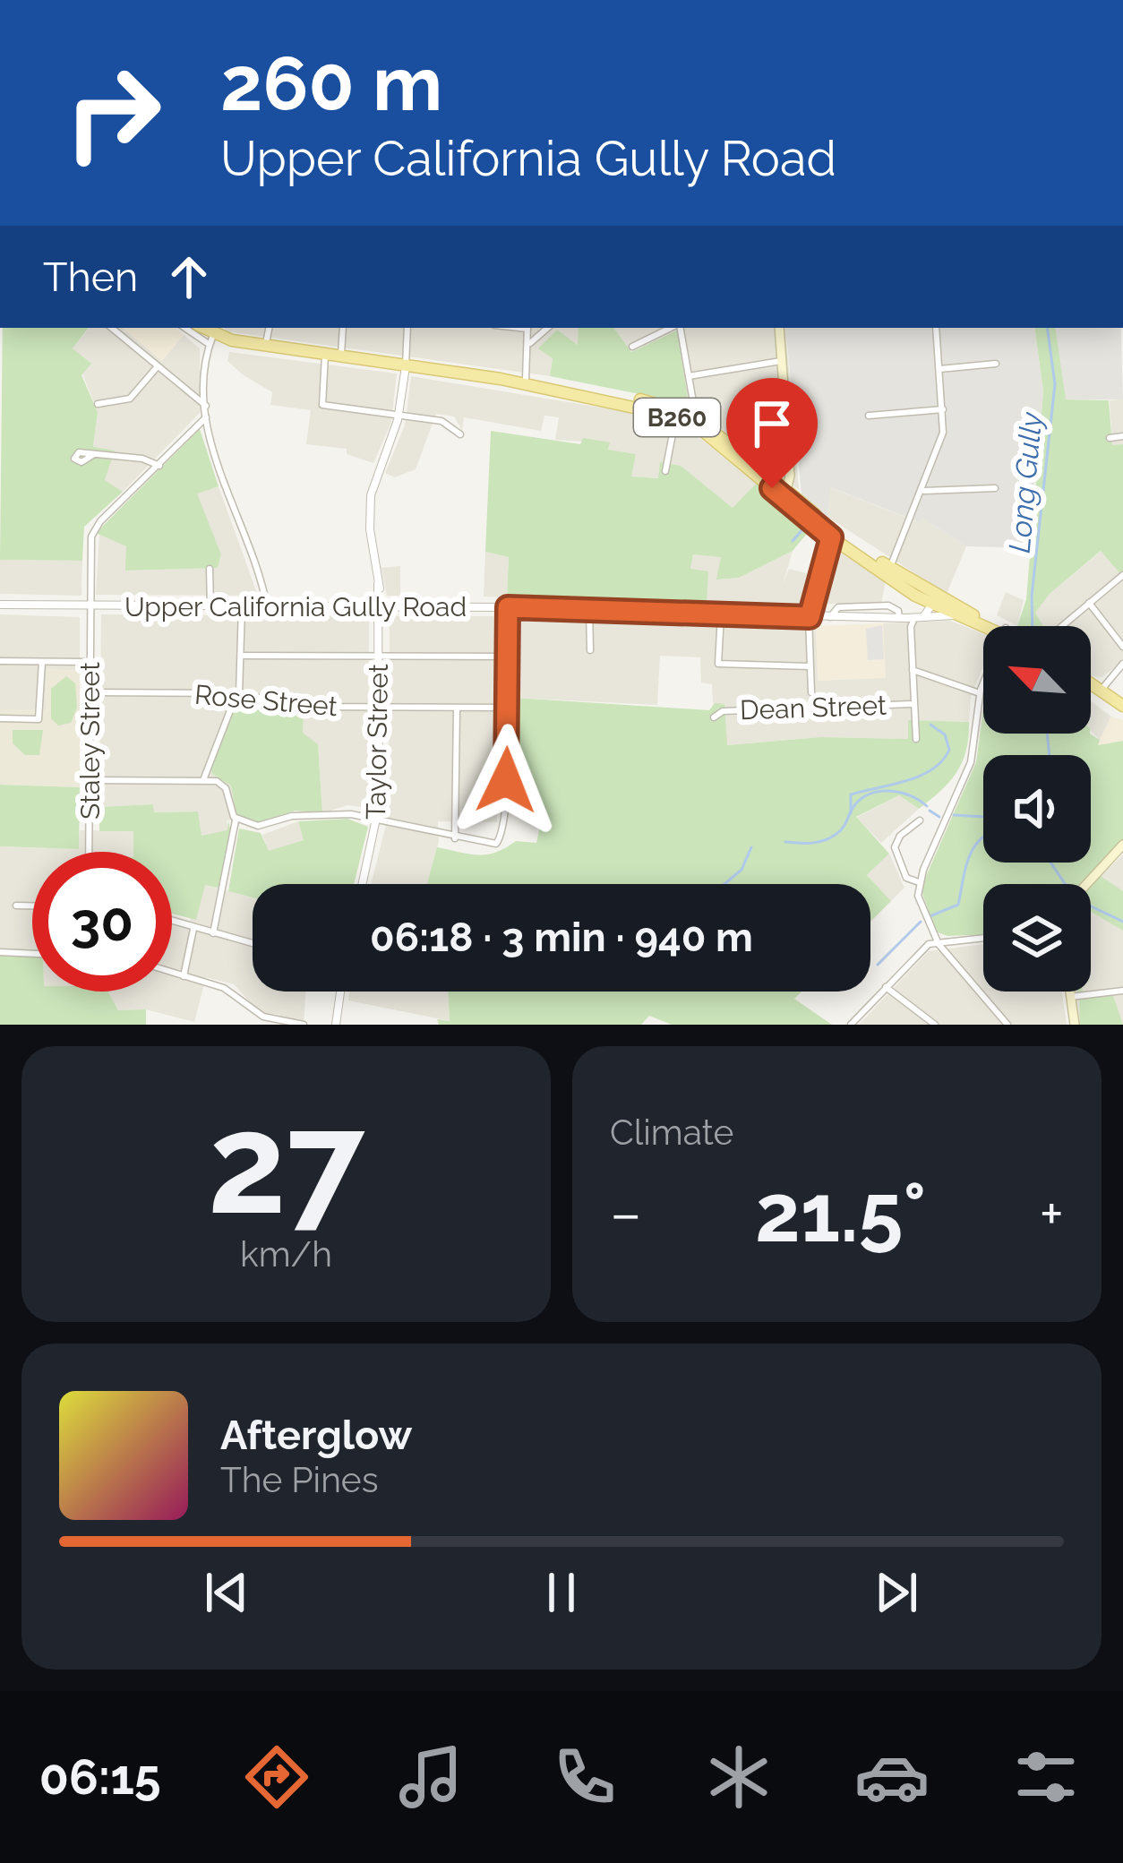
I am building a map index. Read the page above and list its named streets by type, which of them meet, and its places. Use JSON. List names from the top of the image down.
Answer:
{
  "streets": {
    "main road": ["B260"],
    "street": [
      "Upper California Gully Road",
      "Rose Street",
      "Dean Street",
      "Staley Street",
      "Taylor Street"
    ]
  },
  "crossings": [
    ["B260", "Upper California Gully Road"],
    ["B260", "Taylor Street"],
    ["Upper California Gully Road", "Staley Street"],
    ["Upper California Gully Road", "Taylor Street"],
    ["Rose Street", "Staley Street"],
    ["Rose Street", "Taylor Street"]
  ],
  "water": ["Long Gully"],
  "north": "top left",
  "page": {
    "turn": ["260 m", "Upper California Gully Road"],
    "then": "Then",
    "limit": "30",
    "trip": "06:18 · 3 min · 940 m",
    "tile": [
      ["27", "km/h"],
      "Climate"
    ],
    "heat": ["−", "21.5°", "+"],
    "song": ["Afterglow", "The Pines"],
    "tabs": "06:15"
  }
}
